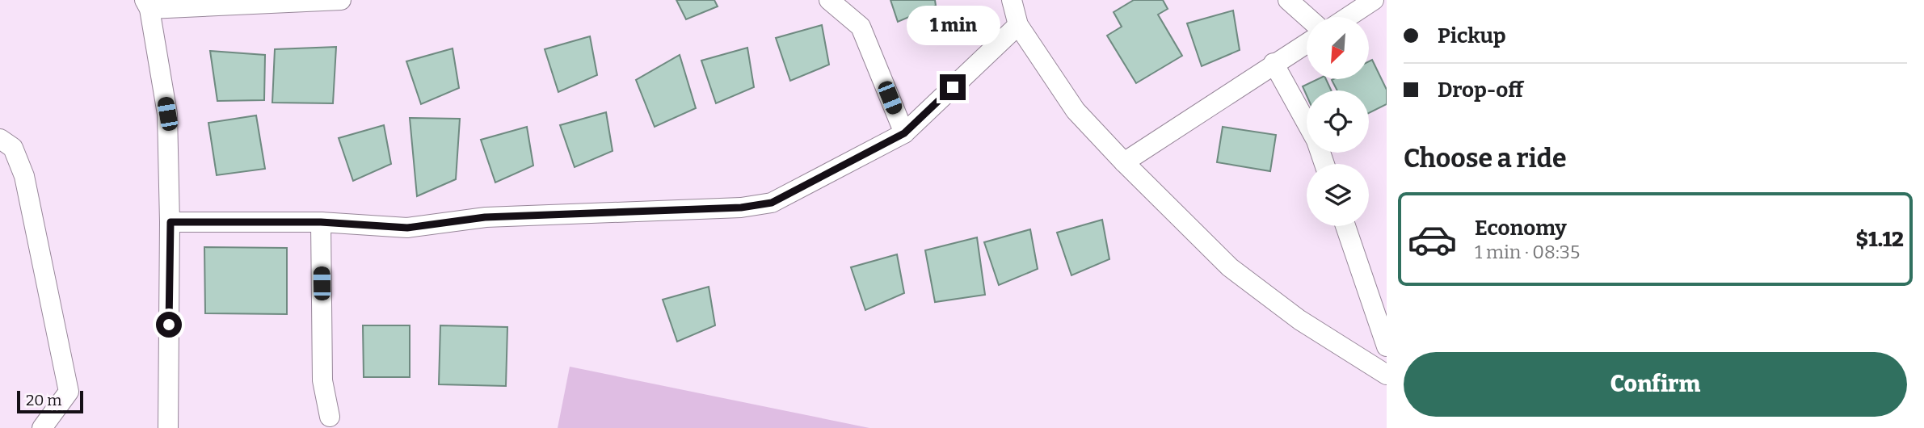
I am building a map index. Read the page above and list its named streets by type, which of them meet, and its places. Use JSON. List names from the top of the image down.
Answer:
{
  "scale_bar": "20 m",
  "north": "bottom left",
  "page": {
    "banner": ["Pickup", "Drop-off"],
    "bubble": "1 min",
    "heading": "Choose a ride",
    "list": [
      {
        "name": "Economy",
        "note": "1 min · 08:35",
        "value": "$1.12"
      }
    ],
    "buttons": "Confirm",
    "scale": "20 m"
  }
}
